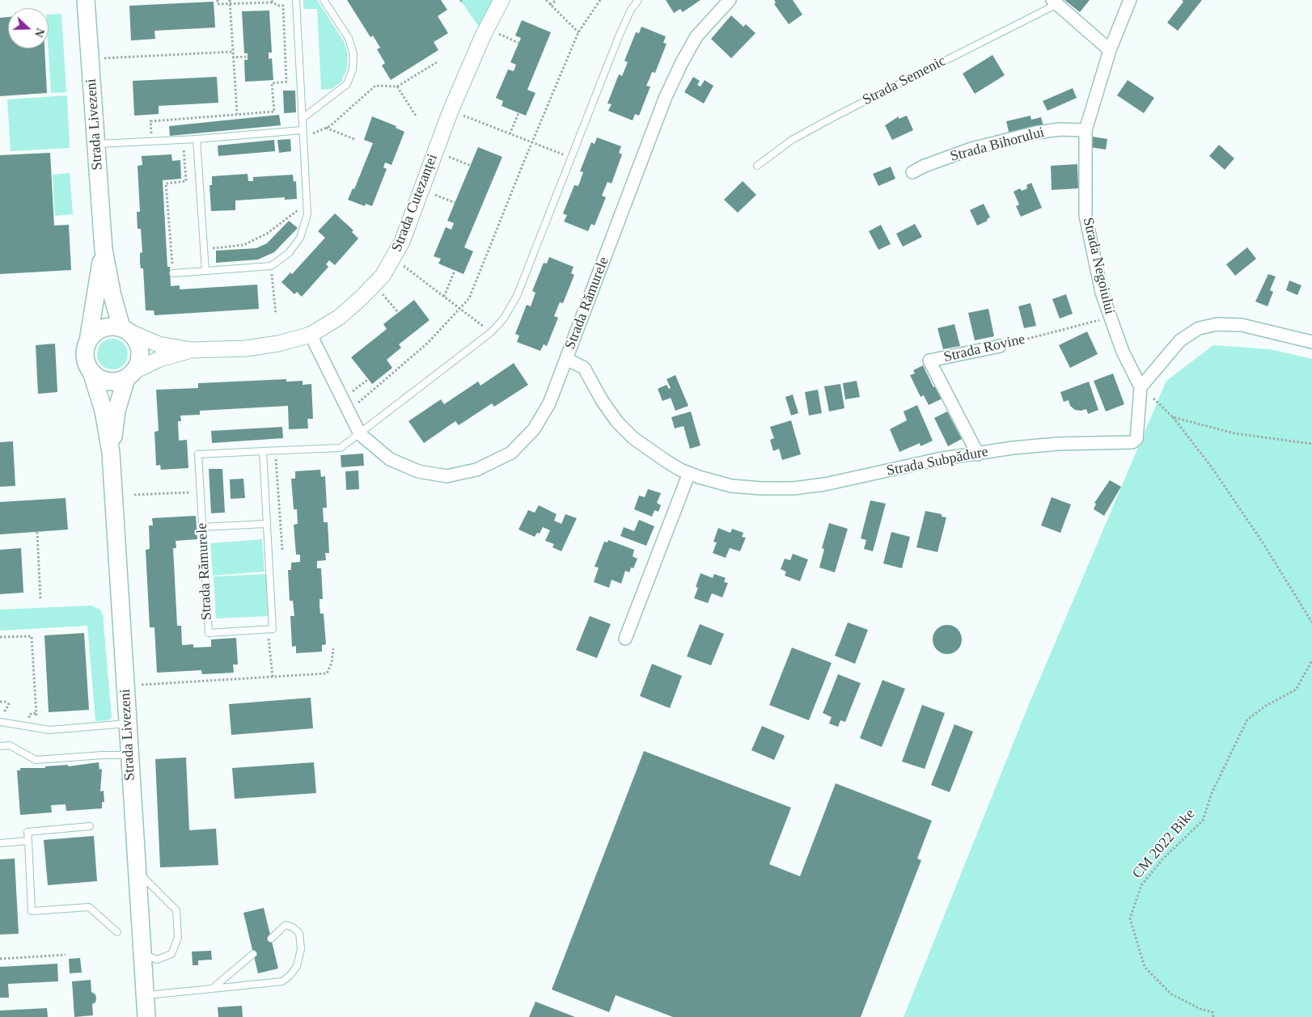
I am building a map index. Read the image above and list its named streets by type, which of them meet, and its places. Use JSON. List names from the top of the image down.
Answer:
{
  "streets": {
    "main road": ["Strada Livezeni"],
    "street": [
      "Strada Semenic",
      "Strada Bihorului",
      "Strada Cutezanței",
      "Strada Negoiului",
      "Strada Rămurele",
      "Strada Rovine",
      "Strada Subpădure"
    ],
    "path": ["CM 2022 Bike"]
  },
  "crossings": [
    ["Strada Semenic", "Strada Negoiului"],
    ["Strada Livezeni", "Strada Cutezanței"],
    ["Strada Bihorului", "Strada Negoiului"],
    ["Strada Cutezanței", "Strada Rămurele"],
    ["Strada Negoiului", "Strada Subpădure"],
    ["Strada Rămurele", "Strada Subpădure"],
    ["Strada Rovine", "Strada Subpădure"]
  ],
  "north": "right"
}
